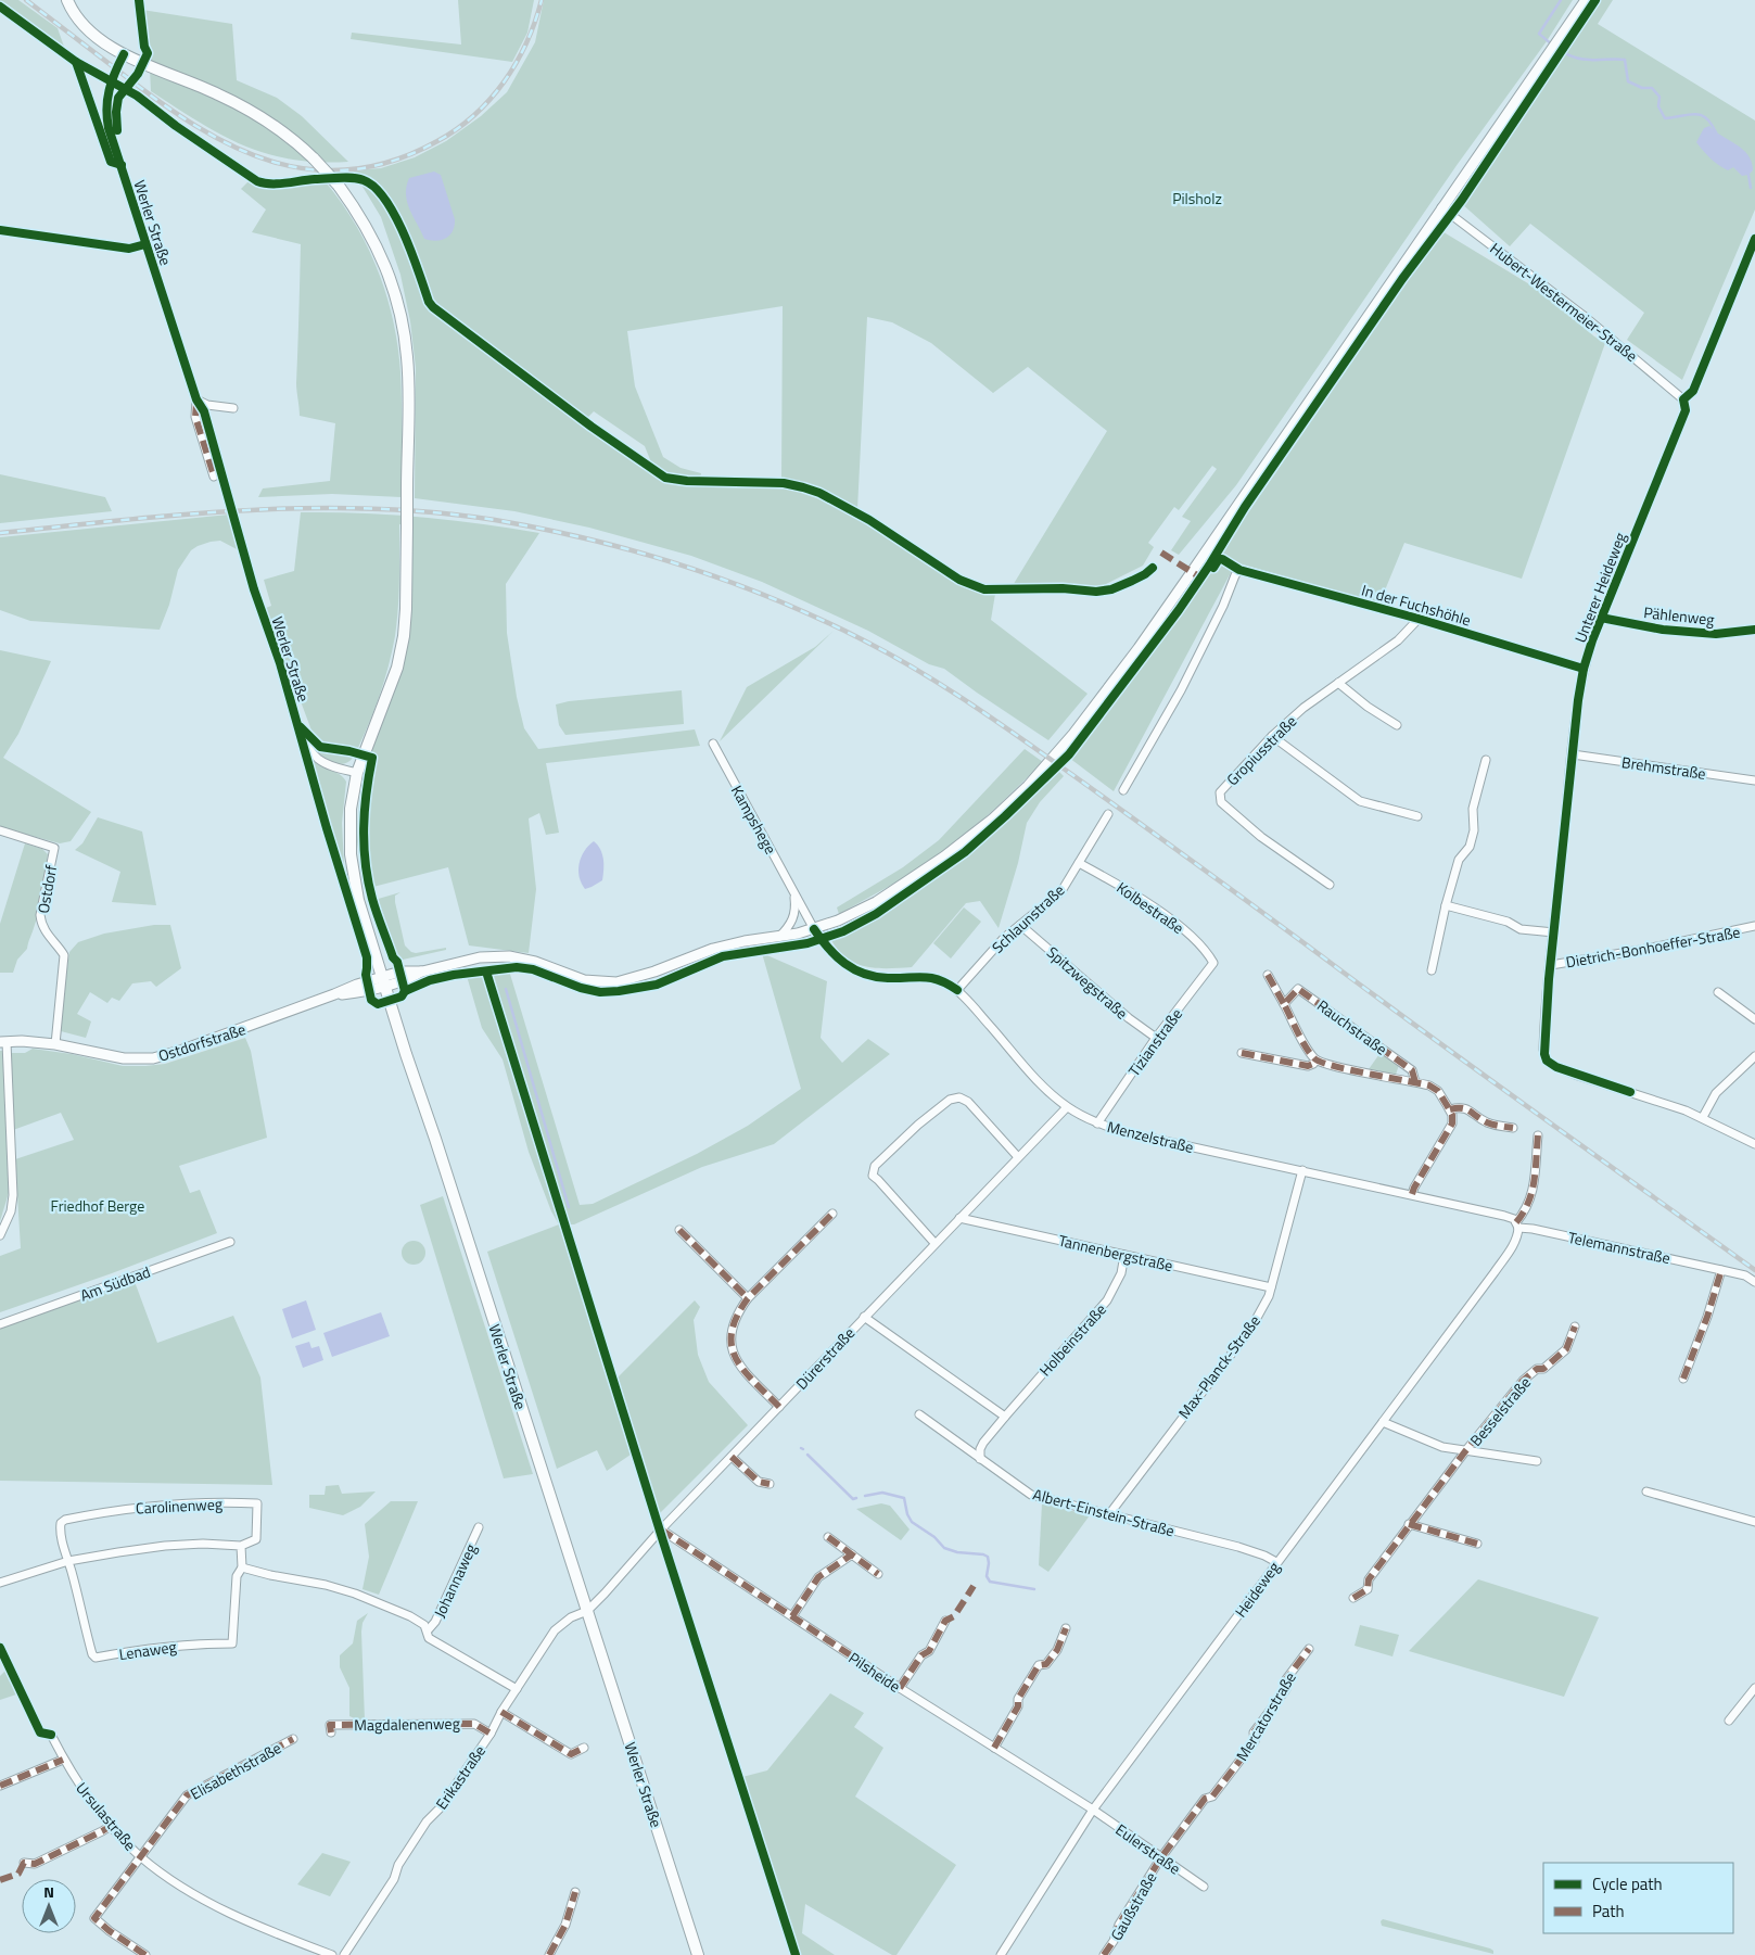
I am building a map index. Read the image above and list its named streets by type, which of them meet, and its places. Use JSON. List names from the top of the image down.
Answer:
{
  "streets": {
    "main road": ["Werler Straße", "Ostdorfstraße"],
    "street": [
      "Hubert-Westermeier-Straße",
      "Unterer Heideweg",
      "In der Fuchshöhle",
      "Pählenweg",
      "Gropiusstraße",
      "Brehmstraße",
      "Kampshege",
      "Ostdorf",
      "Kolbestraße",
      "Schlaunstraße",
      "Dietrich-Bonhoeffer-Straße",
      "Spitzwegstraße",
      "Rauchstraße",
      "Tizianstraße",
      "Menzelstraße",
      "Telemannstraße",
      "Tannenbergstraße",
      "Am Südbad",
      "Holbeinstraße",
      "Dürerstraße",
      "Max-Planck-Straße",
      "Besselstraße",
      "Carolinenweg",
      "Albert-Einstein-Straße",
      "Johannaweg",
      "Heideweg",
      "Lenaweg",
      "Pilsheide",
      "Mercatorstraße",
      "Magdalenenweg",
      "Elisabethstraße",
      "Erikastraße",
      "Ursulastraße",
      "Eulerstraße",
      "Gaußstraße"
    ]
  },
  "crossings": [
    ["Werler Straße", "Ostdorfstraße"],
    ["Werler Straße", "Dürerstraße"],
    ["Werler Straße", "Erikastraße"],
    ["Hubert-Westermeier-Straße", "Unterer Heideweg"],
    ["Hubert-Westermeier-Straße", "Ostdorfstraße"],
    ["Unterer Heideweg", "In der Fuchshöhle"],
    ["Unterer Heideweg", "Pählenweg"],
    ["Unterer Heideweg", "Brehmstraße"],
    ["Unterer Heideweg", "Dietrich-Bonhoeffer-Straße"],
    ["In der Fuchshöhle", "Gropiusstraße"],
    ["Kampshege", "Ostdorfstraße"],
    ["Kampshege", "Menzelstraße"],
    ["Ostdorf", "Ostdorfstraße"],
    ["Kolbestraße", "Schlaunstraße"],
    ["Kolbestraße", "Tizianstraße"],
    ["Schlaunstraße", "Spitzwegstraße"],
    ["Schlaunstraße", "Menzelstraße"],
    ["Spitzwegstraße", "Tizianstraße"],
    ["Ostdorfstraße", "Menzelstraße"],
    ["Tizianstraße", "Menzelstraße"],
    ["Menzelstraße", "Telemannstraße"],
    ["Menzelstraße", "Dürerstraße"],
    ["Menzelstraße", "Max-Planck-Straße"],
    ["Menzelstraße", "Heideweg"],
    ["Telemannstraße", "Heideweg"],
    ["Tannenbergstraße", "Holbeinstraße"],
    ["Tannenbergstraße", "Dürerstraße"],
    ["Tannenbergstraße", "Max-Planck-Straße"],
    ["Holbeinstraße", "Albert-Einstein-Straße"],
    ["Dürerstraße", "Pilsheide"],
    ["Dürerstraße", "Erikastraße"],
    ["Max-Planck-Straße", "Albert-Einstein-Straße"],
    ["Carolinenweg", "Lenaweg"],
    ["Albert-Einstein-Straße", "Heideweg"],
    ["Heideweg", "Pilsheide"],
    ["Heideweg", "Eulerstraße"],
    ["Pilsheide", "Eulerstraße"],
    ["Mercatorstraße", "Eulerstraße"],
    ["Mercatorstraße", "Gaußstraße"],
    ["Magdalenenweg", "Erikastraße"],
    ["Elisabethstraße", "Ursulastraße"],
    ["Eulerstraße", "Gaußstraße"]
  ],
  "parks": ["Pilsholz", "Friedhof Berge"],
  "legend": ["Cycle path", "Path"],
  "north": "top"
}
